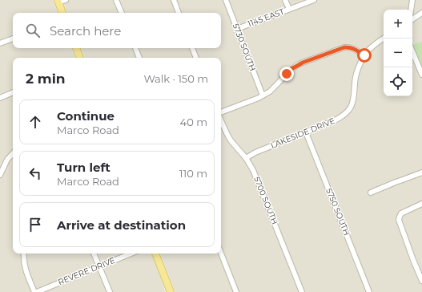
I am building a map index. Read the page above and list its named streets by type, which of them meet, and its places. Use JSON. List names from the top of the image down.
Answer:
{
  "streets": {
    "street": [
      "1145 EAST",
      "5730 SOUTH",
      "LAKESIDE DRIVE",
      "5700 SOUTH",
      "5750 SOUTH",
      "REVERE DRIVE"
    ]
  },
  "crossings": [
    ["1145 EAST", "5730 SOUTH"],
    ["LAKESIDE DRIVE", "5700 SOUTH"],
    ["LAKESIDE DRIVE", "5750 SOUTH"]
  ],
  "page": {
    "map_buttons": ["+", "−"],
    "search": "Search here",
    "heading": ["2 min", "Walk · 150 m"],
    "list": [
      ["Continue", "Marco Road", "40 m"],
      ["Turn left", "Marco Road", "110 m"],
      "Arrive at destination"
    ]
  }
}
